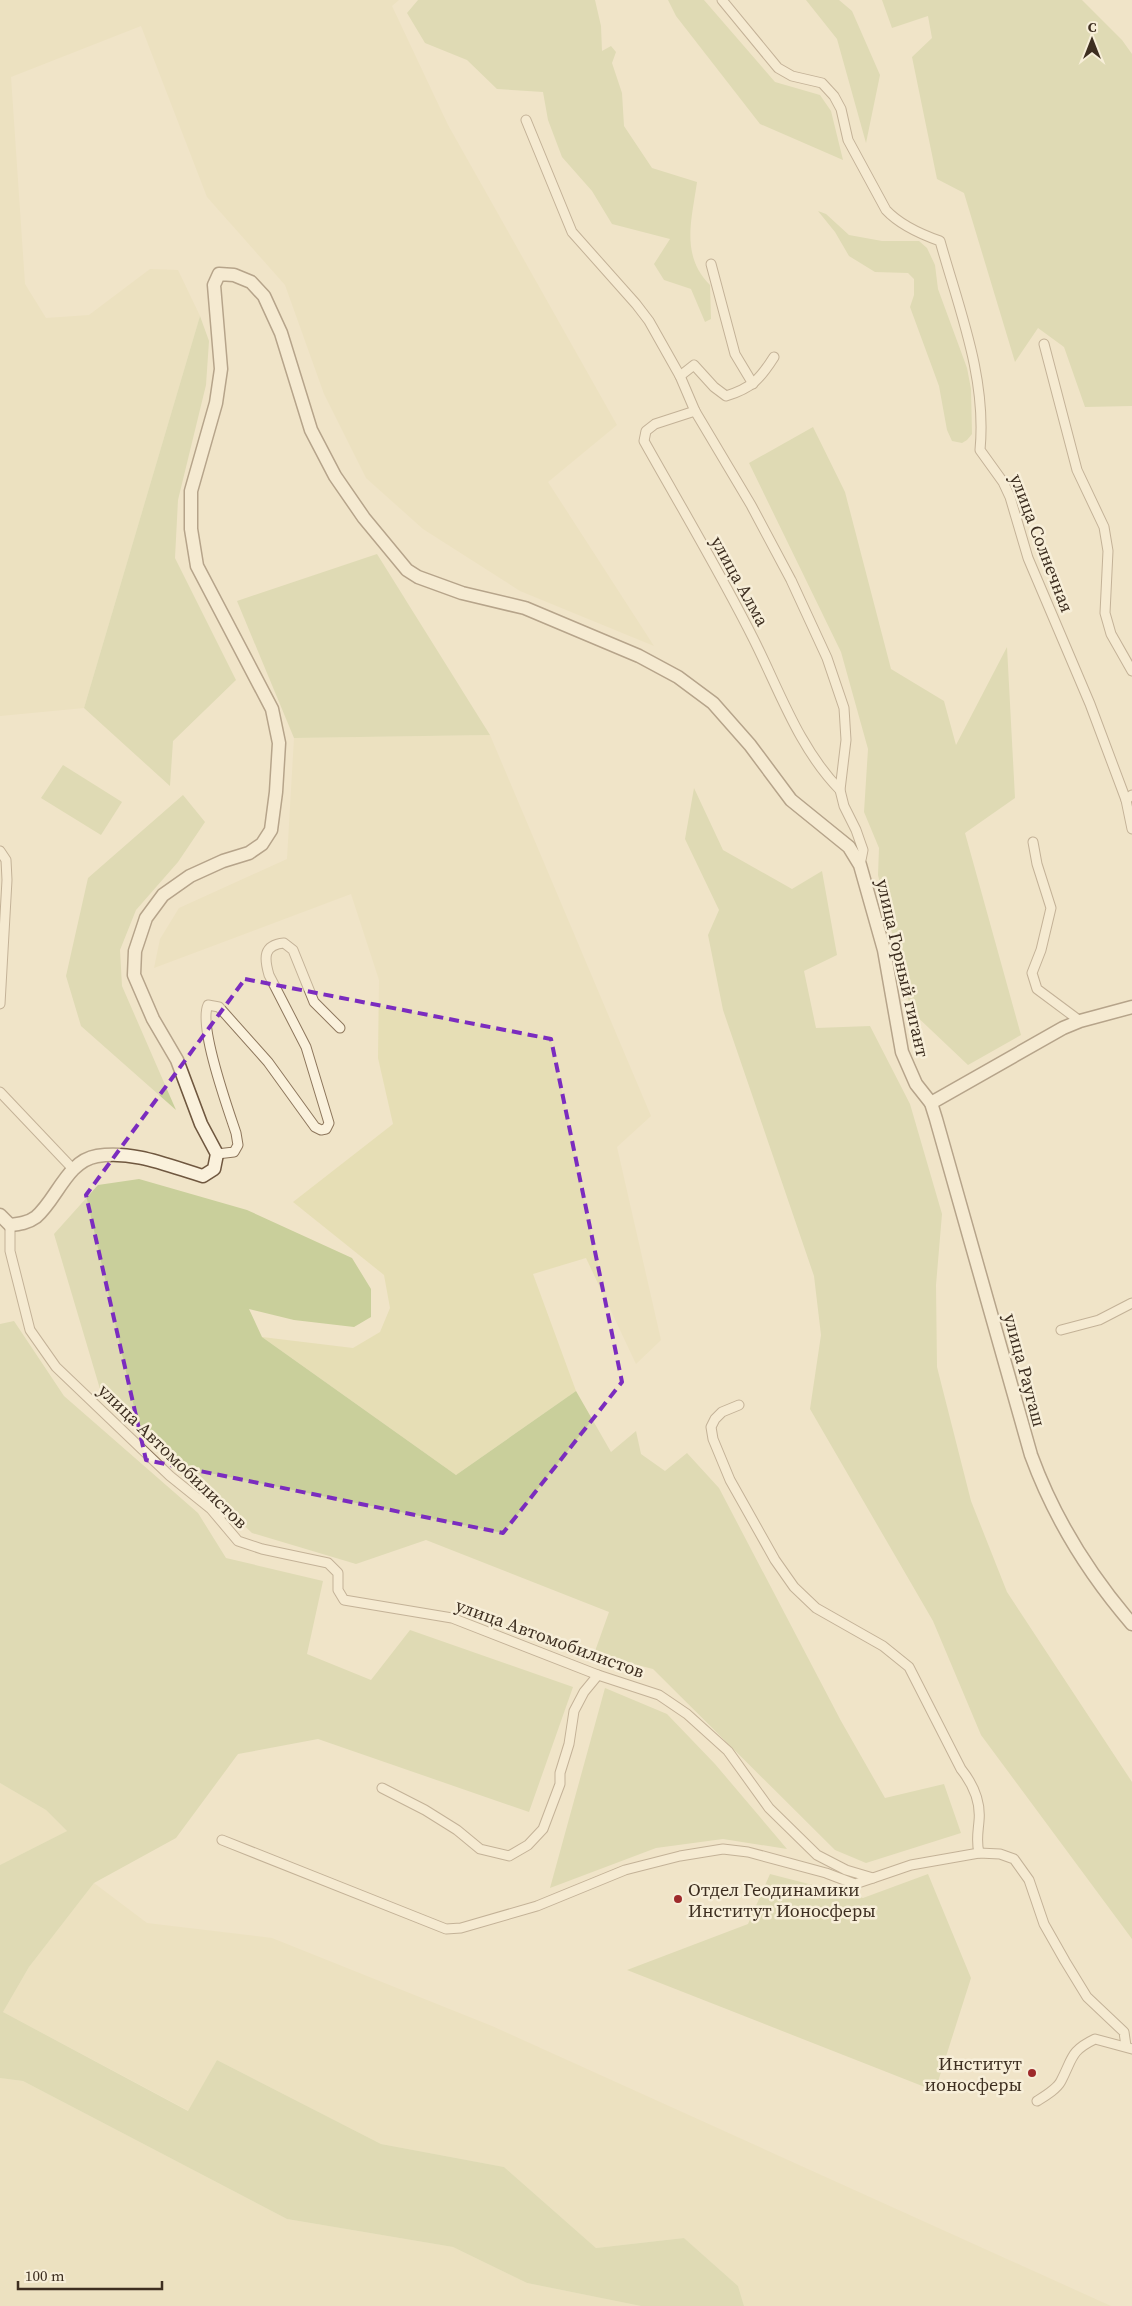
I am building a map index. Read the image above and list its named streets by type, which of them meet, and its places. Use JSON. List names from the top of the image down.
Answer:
{
  "streets": {
    "street": [
      "улица Солнечная",
      "улица Алма",
      "улица Горный гигант",
      "улица Раугаш",
      "улица Автомобилистов"
    ]
  },
  "crossings": [
    ["улица Горный гигант", "улица Раугаш"]
  ],
  "places": ["Отдел Геодинамики Институт Ионосферы", "Институт ионосферы"],
  "scale_bar": "100 m",
  "north": "top"
}
